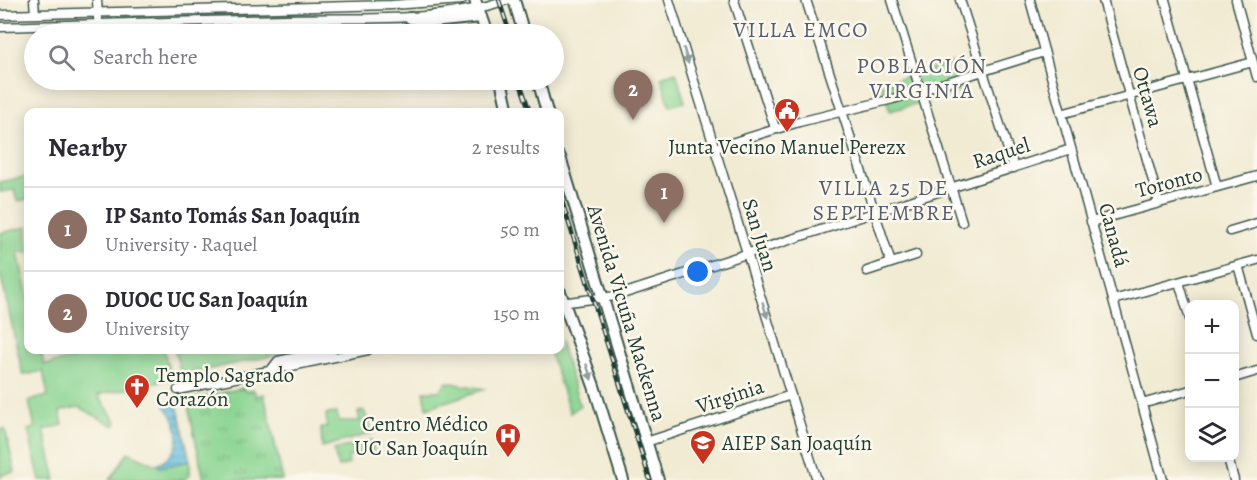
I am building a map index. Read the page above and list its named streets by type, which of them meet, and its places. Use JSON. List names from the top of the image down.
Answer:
{
  "streets": {
    "main road": ["Avenida Vicuña Mackenna"],
    "street": [
      "Ottawa",
      "Raquel",
      "Toronto",
      "San Juan",
      "Canadá",
      "Virginia"
    ]
  },
  "crossings": [
    ["Ottawa", "Toronto"],
    ["Raquel", "San Juan"],
    ["Raquel", "Canadá"],
    ["Raquel", "Avenida Vicuña Mackenna"],
    ["Toronto", "Canadá"],
    ["San Juan", "Virginia"],
    ["Avenida Vicuña Mackenna", "Virginia"]
  ],
  "districts": ["VILLA EMCO", "POBLACIÓN VIRGINIA", "VILLA 25 DE SEPTIEMBRE"],
  "places": {
    "public building": ["Junta Vecino Manuel Perezx"],
    "church": ["Templo Sagrado Corazón"],
    "hospital": ["Centro Médico UC San Joaquín"],
    "school or university": ["AIEP San Joaquín"]
  },
  "page": {
    "search": "Search here",
    "pins": ["2", "1"],
    "heading": ["Nearby", "2 results"],
    "list": [
      {
        "mark": "1",
        "name": "IP Santo Tomás San Joaquín",
        "note": "University · Raquel",
        "value": "50 m"
      },
      {
        "mark": "2",
        "name": "DUOC UC San Joaquín",
        "note": "University",
        "value": "150 m"
      }
    ],
    "map_buttons": ["+", "−"]
  }
}
